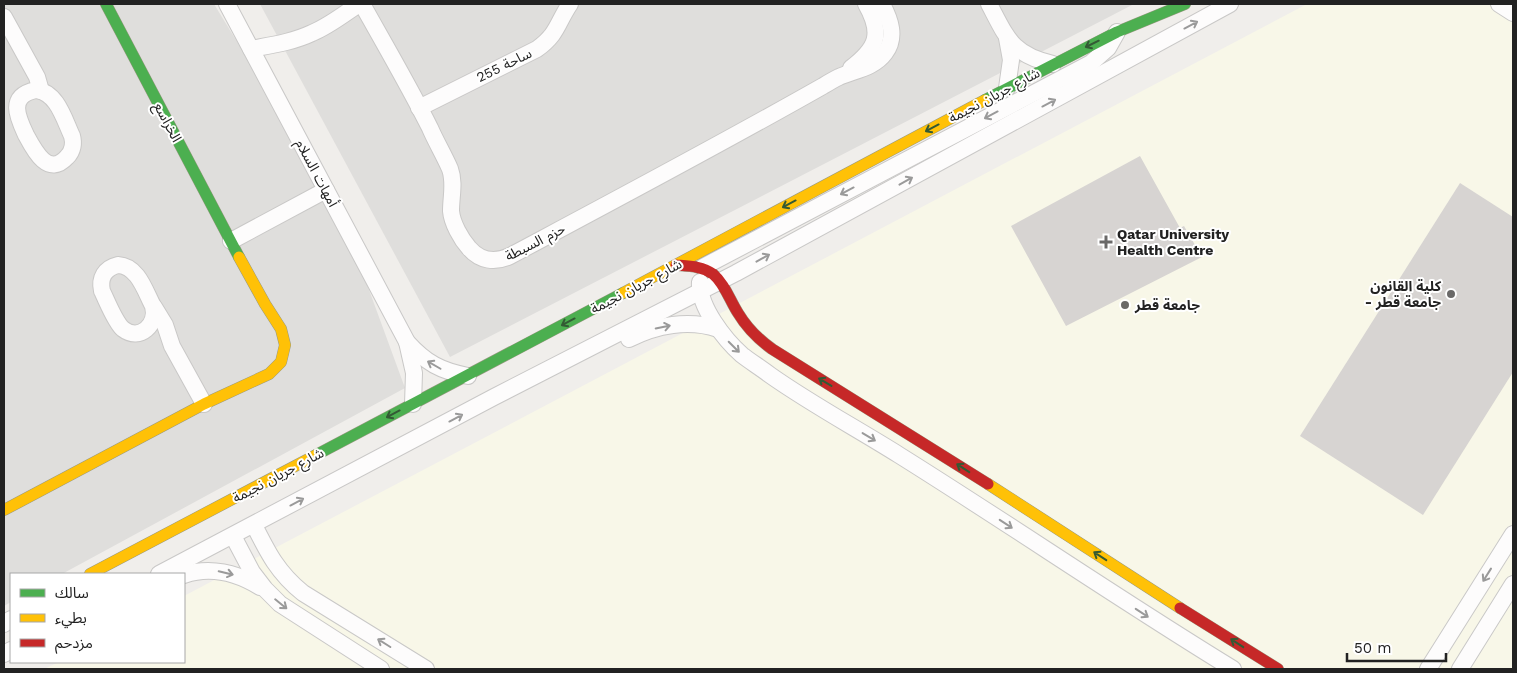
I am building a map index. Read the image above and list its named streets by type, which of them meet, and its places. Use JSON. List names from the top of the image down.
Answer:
{
  "streets": {
    "street": [
      "ساحة 255",
      "شارع جريان نجيمة",
      "الخراسع",
      "أمهات السلام",
      "حزم السبطة"
    ]
  },
  "crossings": [
    ["ساحة 255", "حزم السبطة"],
    ["شارع جريان نجيمة", "أمهات السلام"],
    ["أمهات السلام", "حزم السبطة"]
  ],
  "places": {
    "health": ["Qatar University Health Centre"],
    "other": ["كلية القانون - جامعة قطر", "جامعة قطر"]
  },
  "legend": ["سالك", "بطيء", "مزدحم"],
  "scale_bar": "50 m"
}
